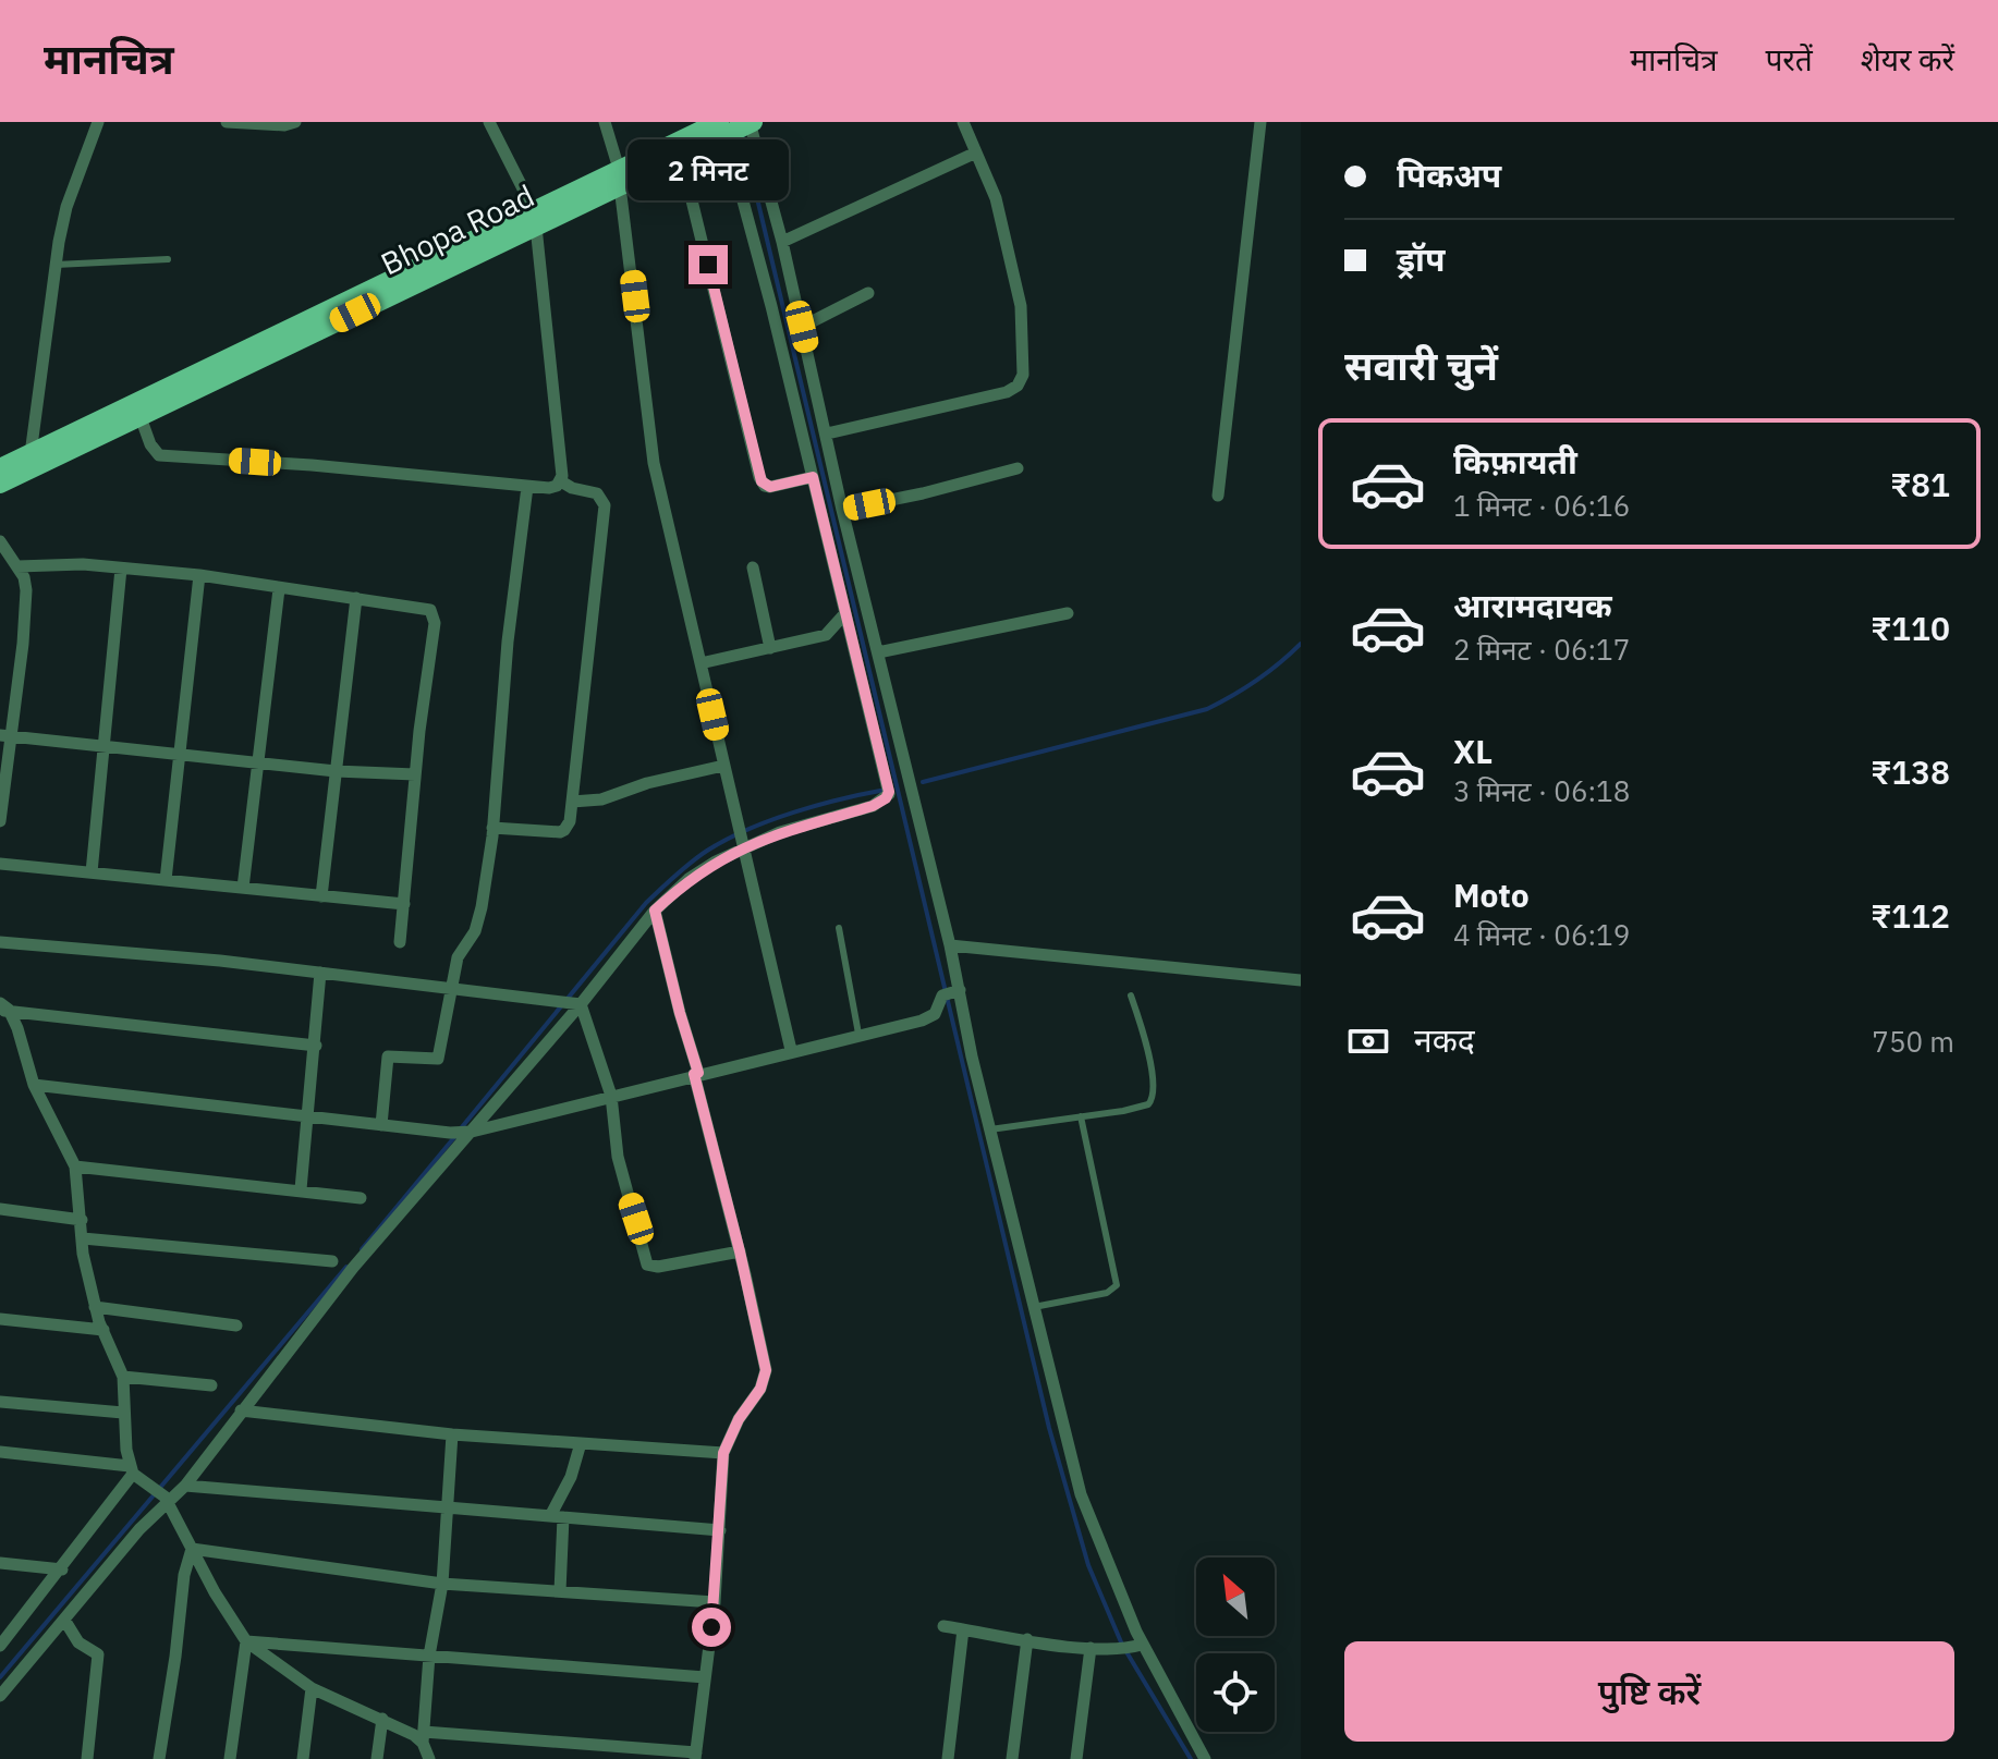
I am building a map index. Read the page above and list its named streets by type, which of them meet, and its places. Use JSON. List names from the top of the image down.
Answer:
{
  "streets": {
    "main road": ["Bhopa Road"]
  },
  "north": "top left",
  "page": {
    "header": "मानचित्र",
    "nav": ["मानचित्र", "परतें", "शेयर करें"],
    "banner": ["पिकअप", "ड्रॉप"],
    "bubble": "2 मिनट",
    "heading": "सवारी चुनें",
    "list": [
      {
        "name": "किफ़ायती",
        "note": "1 मिनट · 06:16",
        "value": "₹81"
      },
      {
        "name": "आरामदायक",
        "note": "2 मिनट · 06:17",
        "value": "₹110"
      },
      {
        "name": "XL",
        "note": "3 मिनट · 06:18",
        "value": "₹138"
      },
      {
        "name": "Moto",
        "note": "4 मिनट · 06:19",
        "value": "₹112"
      }
    ],
    "pay": ["नकद", "750 m"],
    "buttons": "पुष्टि करें"
  }
}
